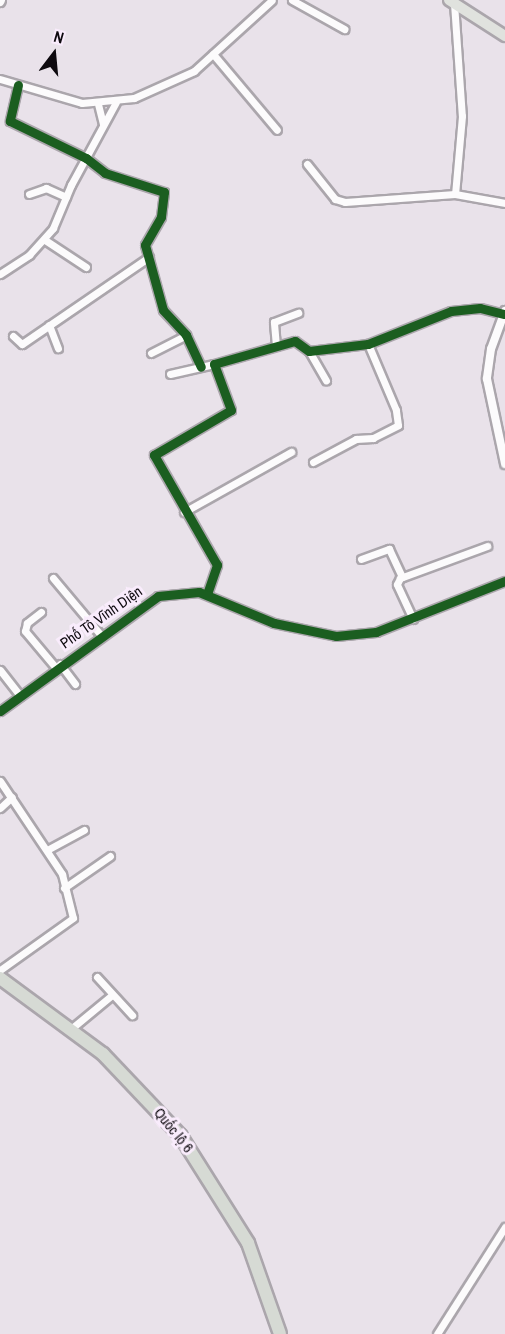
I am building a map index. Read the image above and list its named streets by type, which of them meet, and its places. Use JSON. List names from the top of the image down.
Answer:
{
  "streets": {
    "highway": ["Quốc lộ 6"],
    "street": ["Phố Tô Vĩnh Diện"]
  },
  "north": "top"
}
